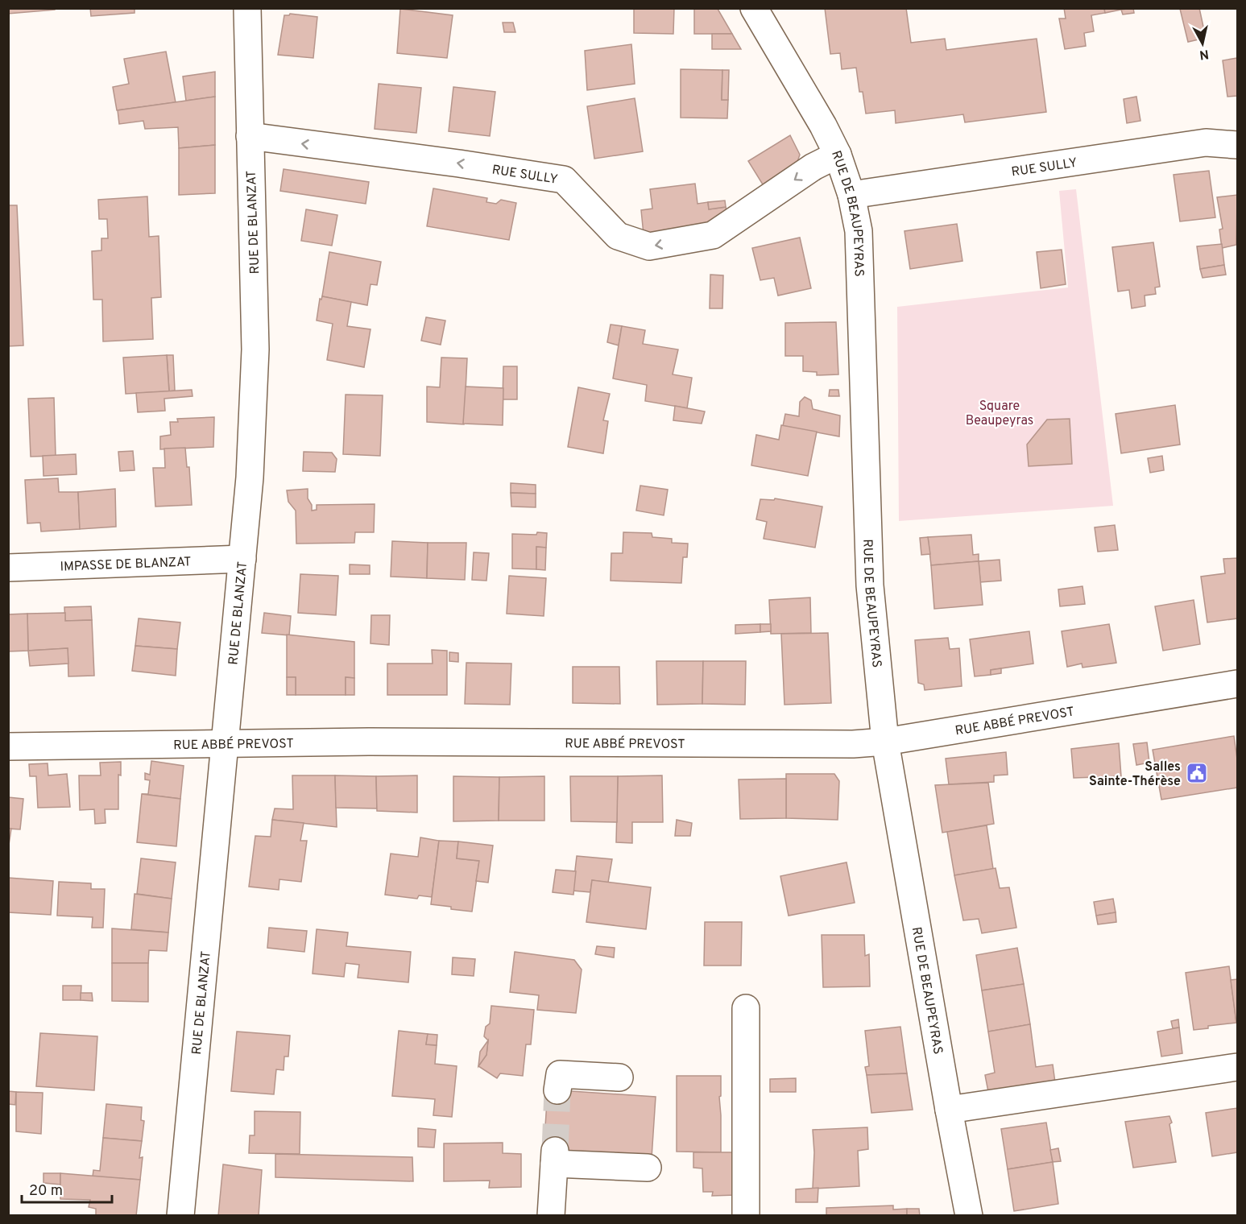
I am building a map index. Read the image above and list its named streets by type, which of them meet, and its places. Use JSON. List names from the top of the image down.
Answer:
{
  "streets": {
    "street": [
      "RUE SULLY",
      "RUE DE BEAUPEYRAS",
      "RUE DE BLANZAT",
      "IMPASSE DE BLANZAT",
      "RUE ABBÉ PREVOST"
    ]
  },
  "crossings": [
    ["RUE SULLY", "RUE DE BEAUPEYRAS"],
    ["RUE SULLY", "RUE DE BLANZAT"],
    ["RUE DE BEAUPEYRAS", "RUE ABBÉ PREVOST"],
    ["RUE DE BLANZAT", "IMPASSE DE BLANZAT"],
    ["RUE DE BLANZAT", "RUE ABBÉ PREVOST"]
  ],
  "one_way": ["RUE SULLY"],
  "parks": ["Square Beaupeyras"],
  "places": {
    "public building": ["Salles Sainte-Thérèse"]
  },
  "scale_bar": "20 m",
  "north": "bottom"
}
